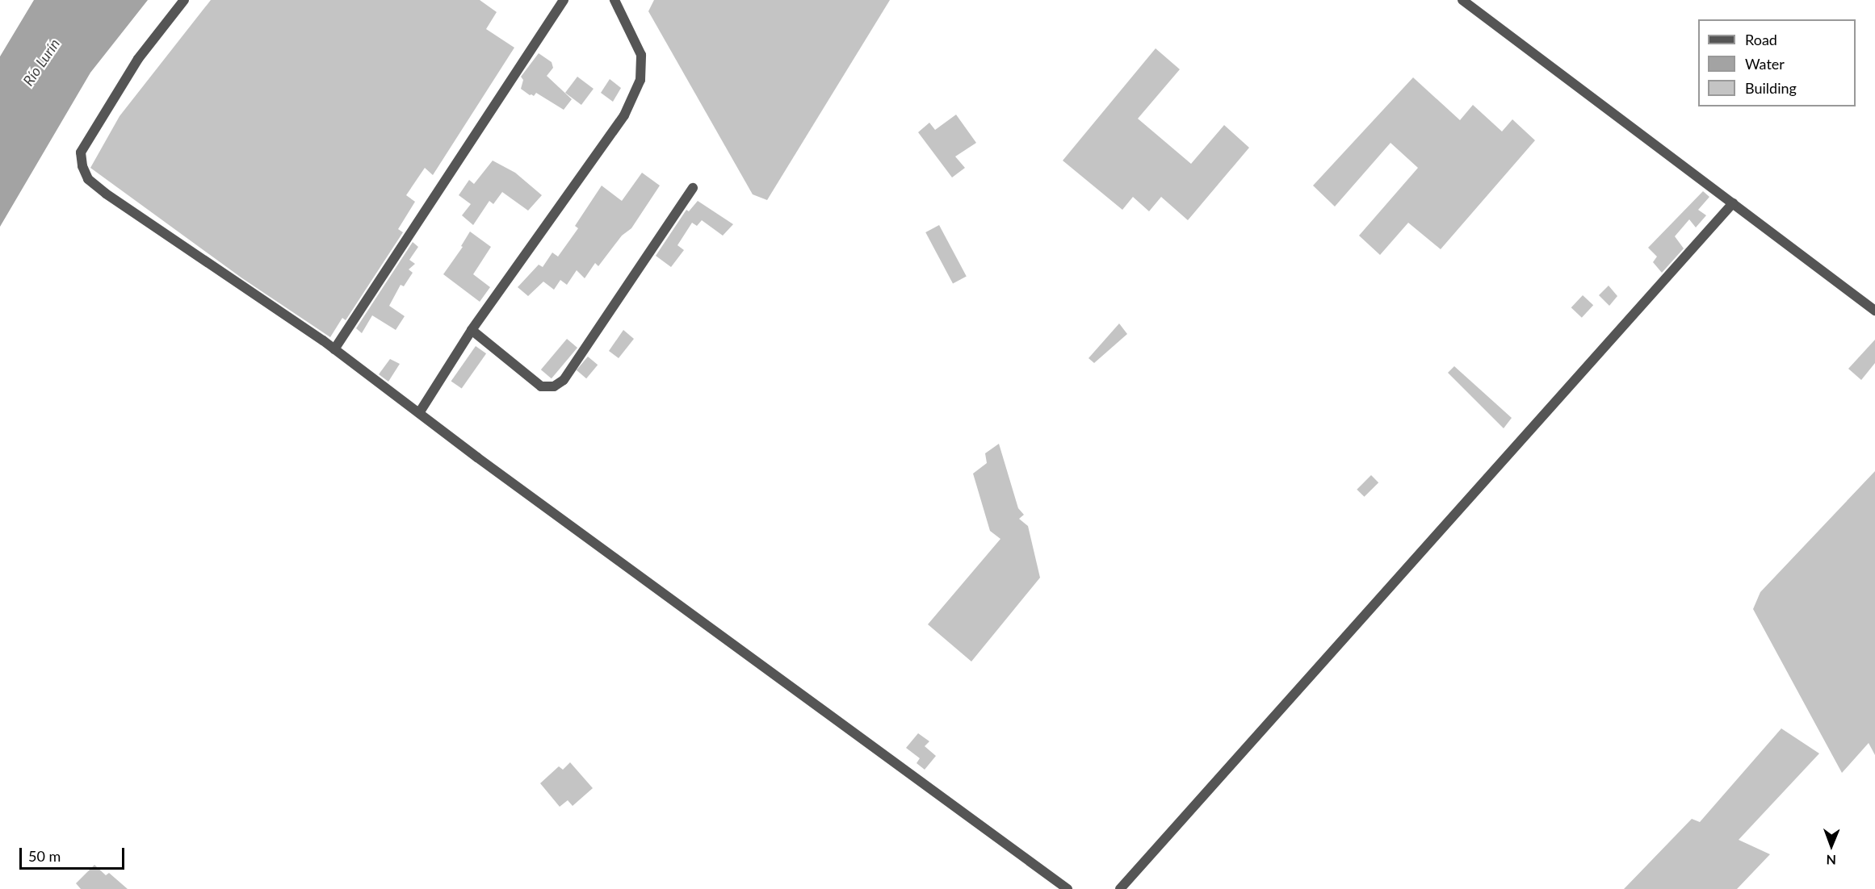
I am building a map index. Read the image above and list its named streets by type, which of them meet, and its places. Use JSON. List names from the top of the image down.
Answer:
{
  "water": ["Río Lurín"],
  "legend": ["Road", "Water", "Building"],
  "scale_bar": "50 m",
  "north": "bottom"
}
